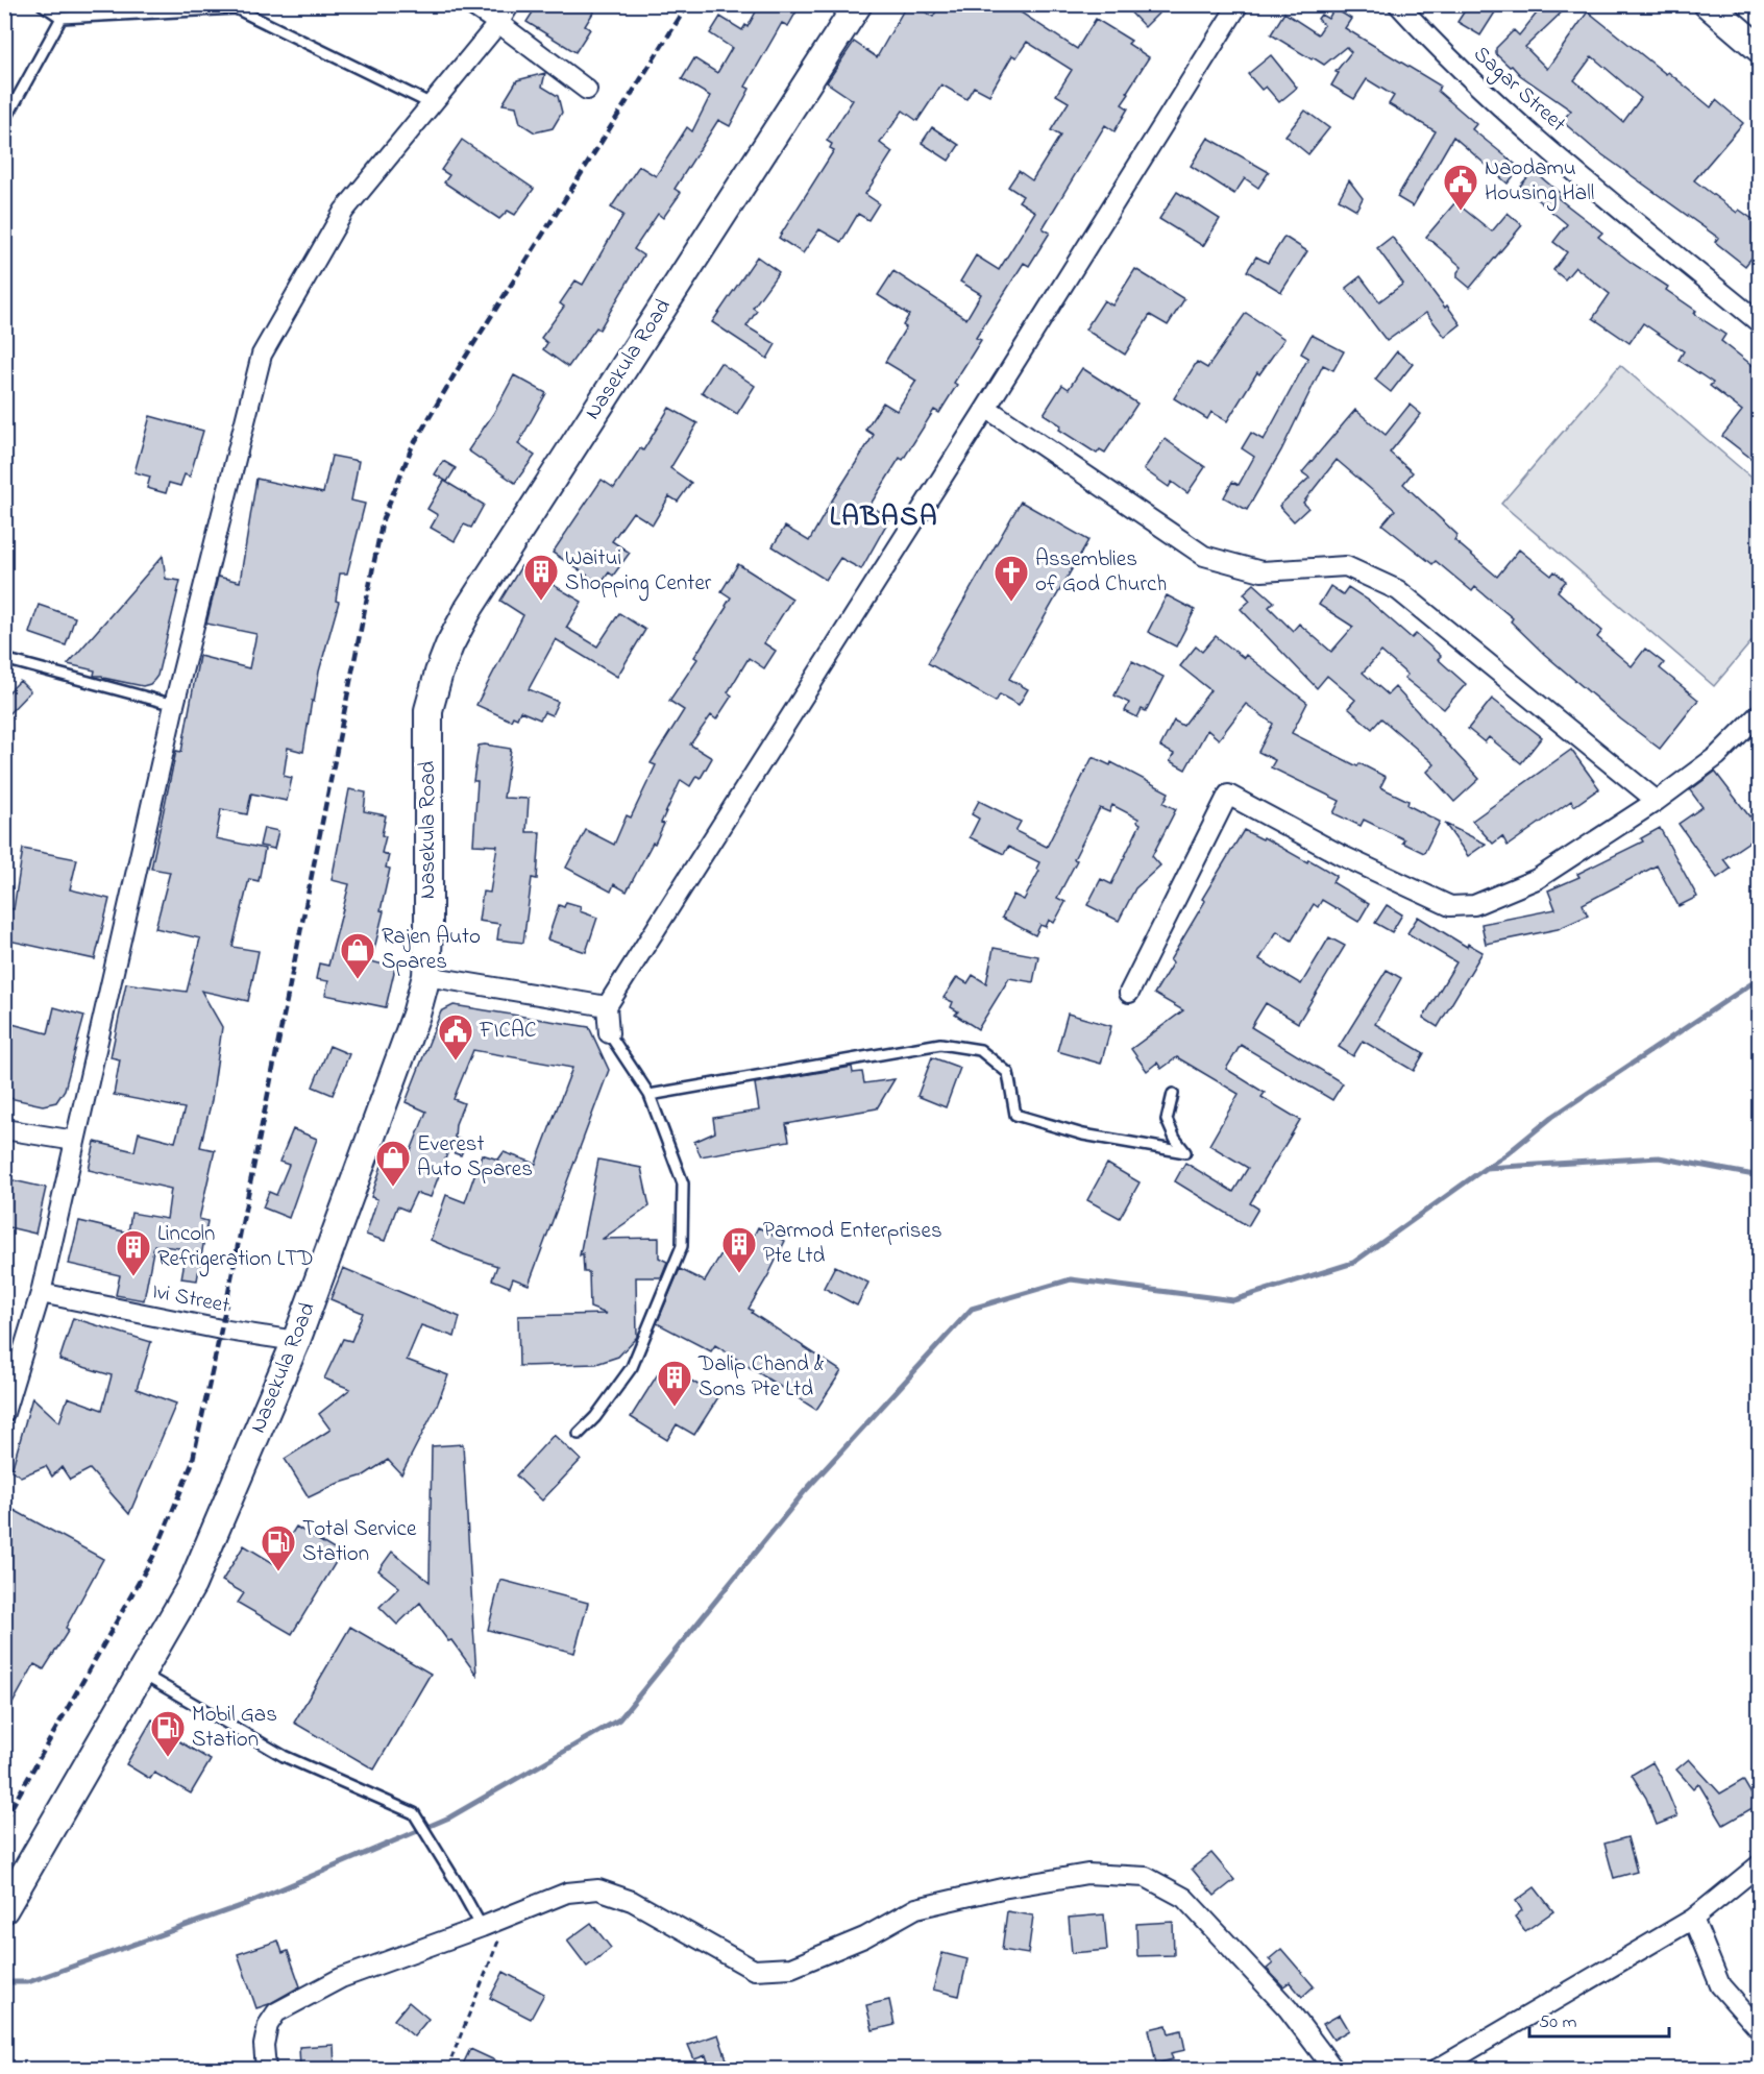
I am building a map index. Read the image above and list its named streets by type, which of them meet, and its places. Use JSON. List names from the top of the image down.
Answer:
{
  "streets": {
    "main road": ["Nasekula Road"],
    "street": ["Sagar Street", "Ivi Street"]
  },
  "crossings": [
    ["Nasekula Road", "Ivi Street"]
  ],
  "districts": ["LABASA"],
  "places": {
    "public building": ["Naodamu Housing Hall", "FICAC"],
    "building": [
      "Waitui Shopping Center",
      "Parmod Enterprises Pte Ltd",
      "Lincoln Refrigeration LTD",
      "Dalip Chand & Sons Pte Ltd"
    ],
    "church": ["Assemblies of God Church"],
    "shop": ["Rajen Auto Spares", "Everest Auto Spares"],
    "fuel station": ["Total Service Station", "Mobil Gas Station"]
  },
  "scale_bar": "50 m"
}
